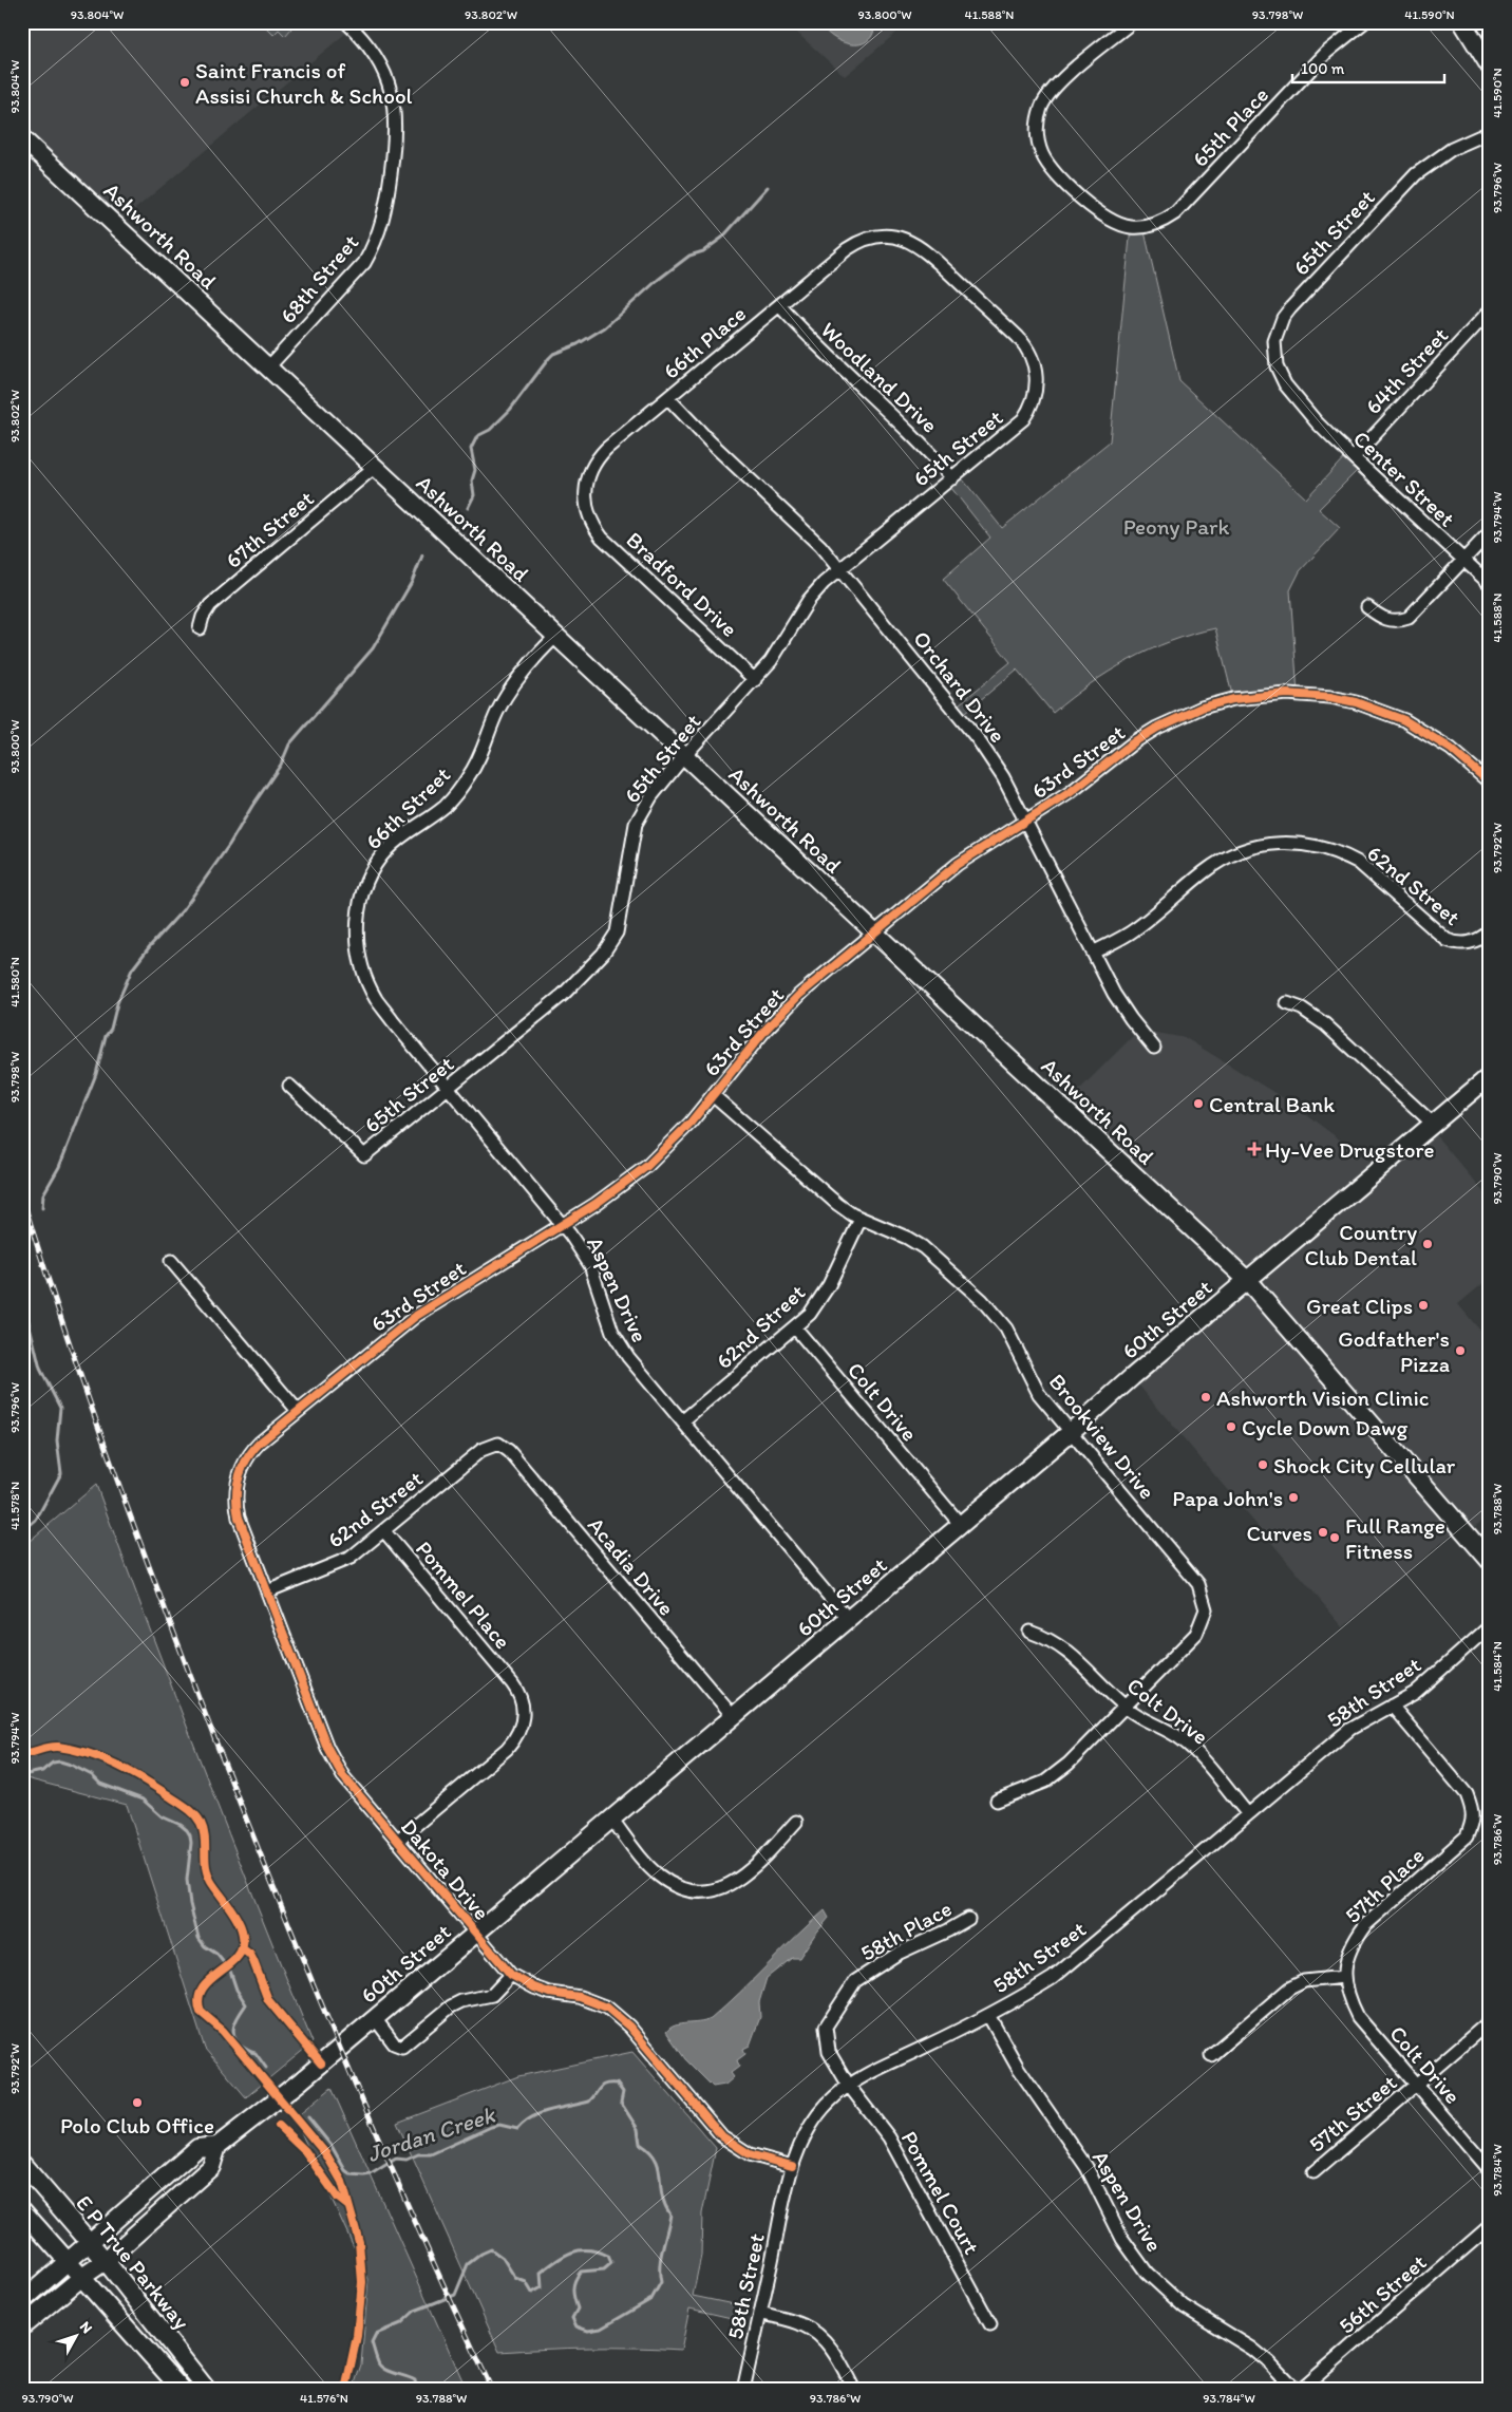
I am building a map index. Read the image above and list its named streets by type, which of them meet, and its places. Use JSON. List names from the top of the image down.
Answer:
{
  "streets": {
    "main road": ["Ashworth Road", "60th Street", "E P True Parkway"],
    "street": [
      "65th Place",
      "65th Street",
      "68th Street",
      "66th Place",
      "64th Street",
      "Woodland Drive",
      "Center Street",
      "67th Street",
      "Bradford Drive",
      "Orchard Drive",
      "63rd Street",
      "66th Street",
      "62nd Street",
      "Aspen Drive",
      "Colt Drive",
      "Brookview Drive",
      "Acadia Drive",
      "Pommel Place",
      "58th Street",
      "Dakota Drive",
      "57th Place",
      "58th Place",
      "57th Street",
      "Pommel Court",
      "56th Street"
    ]
  },
  "crossings": [
    ["65th Street", "Ashworth Road"],
    ["65th Street", "66th Place"],
    ["65th Street", "Woodland Drive"],
    ["65th Street", "Center Street"],
    ["65th Street", "Bradford Drive"],
    ["65th Street", "Orchard Drive"],
    ["65th Street", "Aspen Drive"],
    ["Ashworth Road", "68th Street"],
    ["Ashworth Road", "67th Street"],
    ["Ashworth Road", "63rd Street"],
    ["Ashworth Road", "66th Street"],
    ["Ashworth Road", "60th Street"],
    ["66th Place", "Woodland Drive"],
    ["66th Place", "Bradford Drive"],
    ["66th Place", "Orchard Drive"],
    ["64th Street", "Center Street"],
    ["Orchard Drive", "63rd Street"],
    ["Orchard Drive", "62nd Street"],
    ["63rd Street", "Aspen Drive"],
    ["63rd Street", "Brookview Drive"],
    ["63rd Street", "Dakota Drive"],
    ["66th Street", "Aspen Drive"],
    ["62nd Street", "Aspen Drive"],
    ["62nd Street", "Colt Drive"],
    ["62nd Street", "Brookview Drive"],
    ["62nd Street", "Acadia Drive"],
    ["62nd Street", "Pommel Place"],
    ["62nd Street", "Dakota Drive"],
    ["Aspen Drive", "60th Street"],
    ["Aspen Drive", "58th Street"],
    ["60th Street", "Colt Drive"],
    ["60th Street", "Brookview Drive"],
    ["60th Street", "Acadia Drive"],
    ["60th Street", "Dakota Drive"],
    ["60th Street", "E P True Parkway"],
    ["Colt Drive", "Brookview Drive"],
    ["Colt Drive", "58th Street"],
    ["Colt Drive", "57th Place"],
    ["Colt Drive", "57th Street"],
    ["Pommel Place", "Dakota Drive"],
    ["58th Street", "Dakota Drive"],
    ["58th Street", "57th Place"],
    ["58th Street", "58th Place"],
    ["58th Street", "Pommel Court"],
    ["58th Place", "Pommel Court"]
  ],
  "water": ["Jordan Creek"],
  "parks": ["Peony Park"],
  "places": {
    "other": [
      "Saint Francis of Assisi Church & School",
      "Central Bank",
      "Country Club Dental",
      "Great Clips",
      "Godfather's Pizza",
      "Ashworth Vision Clinic",
      "Cycle Down Dawg",
      "Shock City Cellular",
      "Papa John's",
      "Curves",
      "Full Range Fitness",
      "Polo Club Office"
    ],
    "health": ["Hy-Vee Drugstore"]
  },
  "scale_bar": "100 m",
  "north": "top right",
  "coordinates": [
    "93.804°W",
    "93.802°W",
    "93.800°W",
    "41.588°N",
    "93.798°W",
    "41.590°N",
    "93.796°W",
    "93.794°W",
    "93.792°W",
    "41.580°N",
    "93.790°W",
    "41.578°N",
    "93.788°W",
    "41.584°N",
    "93.786°W",
    "93.784°W",
    "41.576°N"
  ]
}
